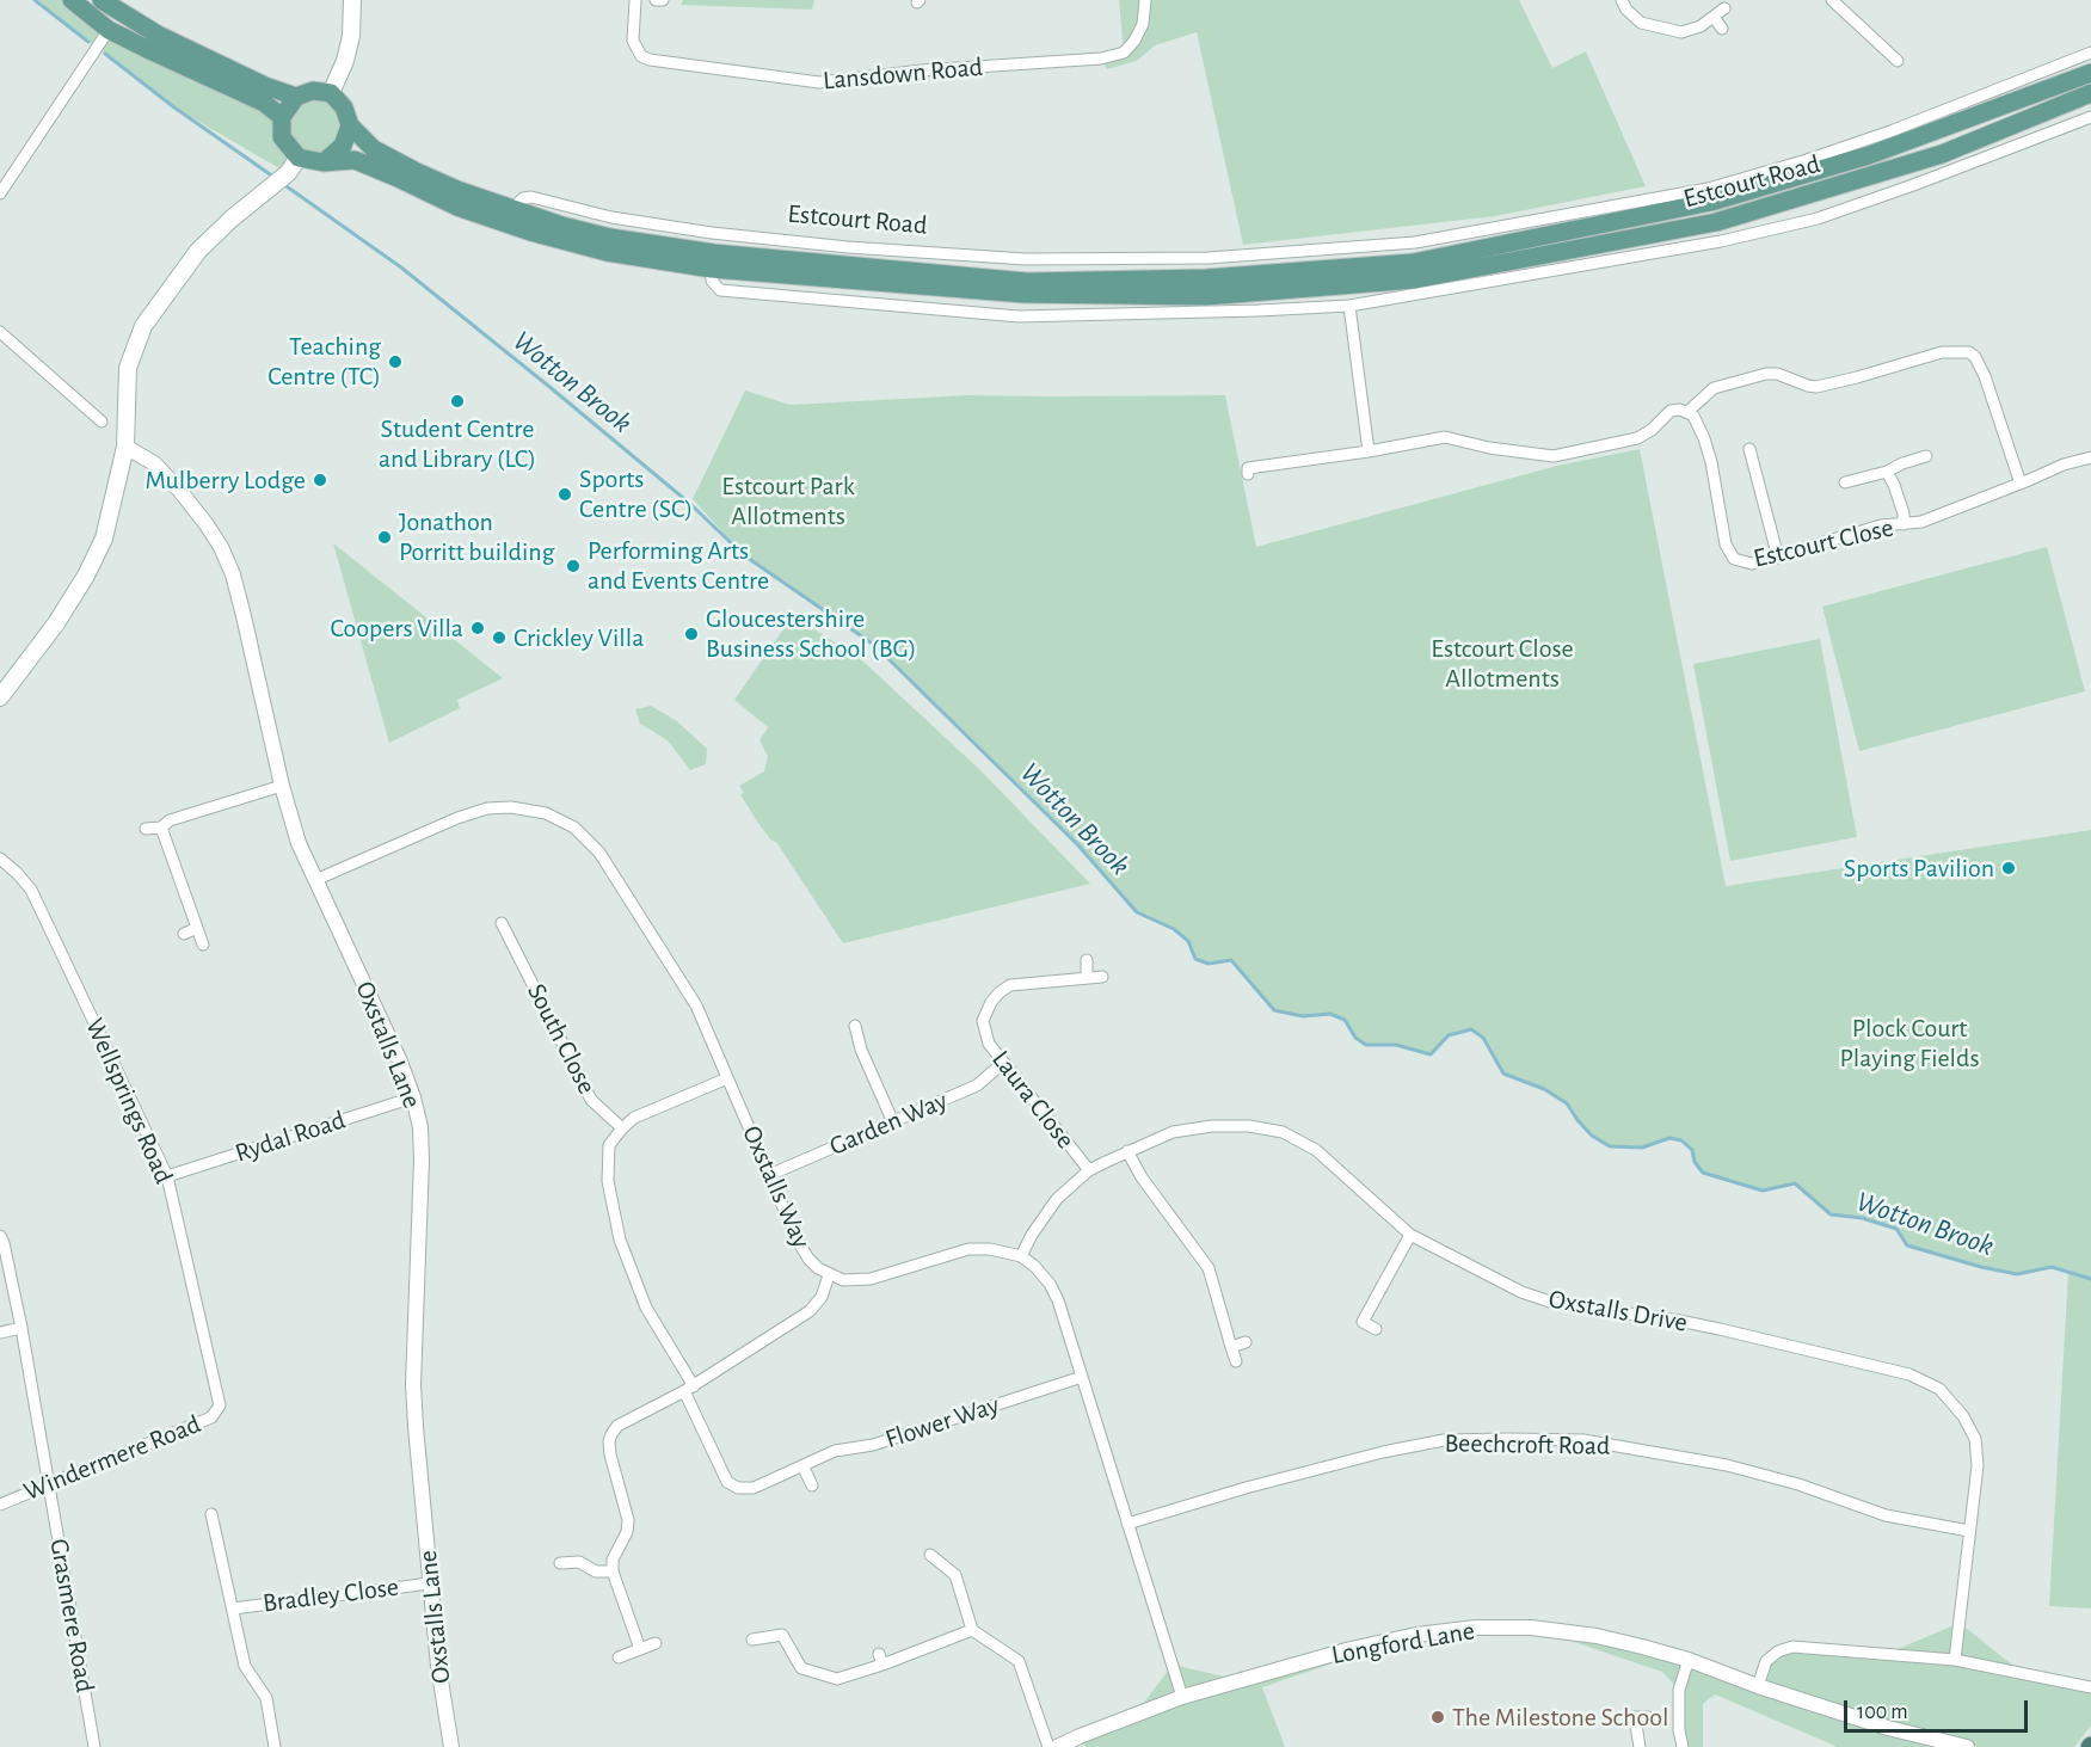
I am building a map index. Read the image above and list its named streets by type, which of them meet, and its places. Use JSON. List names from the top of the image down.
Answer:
{
  "streets": {
    "main road": ["Estcourt Road"],
    "street": [
      "Lansdown Road",
      "Estcourt Close",
      "South Close",
      "Oxstalls Lane",
      "Laura Close",
      "Wellsprings Road",
      "Garden Way",
      "Rydal Road",
      "Oxstalls Way",
      "Oxstalls Drive",
      "Flower Way",
      "Beechcroft Road",
      "Windermere Road",
      "Bradley Close",
      "Grasmere Road",
      "Longford Lane"
    ]
  },
  "crossings": [
    ["Oxstalls Lane", "Rydal Road"],
    ["Oxstalls Lane", "Oxstalls Way"],
    ["Oxstalls Lane", "Bradley Close"],
    ["Laura Close", "Garden Way"],
    ["Laura Close", "Oxstalls Drive"],
    ["Wellsprings Road", "Rydal Road"],
    ["Wellsprings Road", "Windermere Road"],
    ["Garden Way", "Oxstalls Way"],
    ["Oxstalls Way", "Oxstalls Drive"],
    ["Oxstalls Drive", "Beechcroft Road"],
    ["Windermere Road", "Grasmere Road"]
  ],
  "water": ["Wotton Brook"],
  "parks": ["Estcourt Park Allotments", "Estcourt Close Allotments", "Plock Court Playing Fields"],
  "places": [
    "Teaching Centre (TC)",
    "Student Centre and Library (LC)",
    "Mulberry Lodge",
    "Sports Centre (SC)",
    "Jonathon Porritt building",
    "Performing Arts and Events Centre",
    "Coopers Villa",
    "Gloucestershire Business School (BG)",
    "Crickley Villa",
    "Sports Pavilion",
    "The Milestone School"
  ],
  "scale_bar": "100 m"
}
